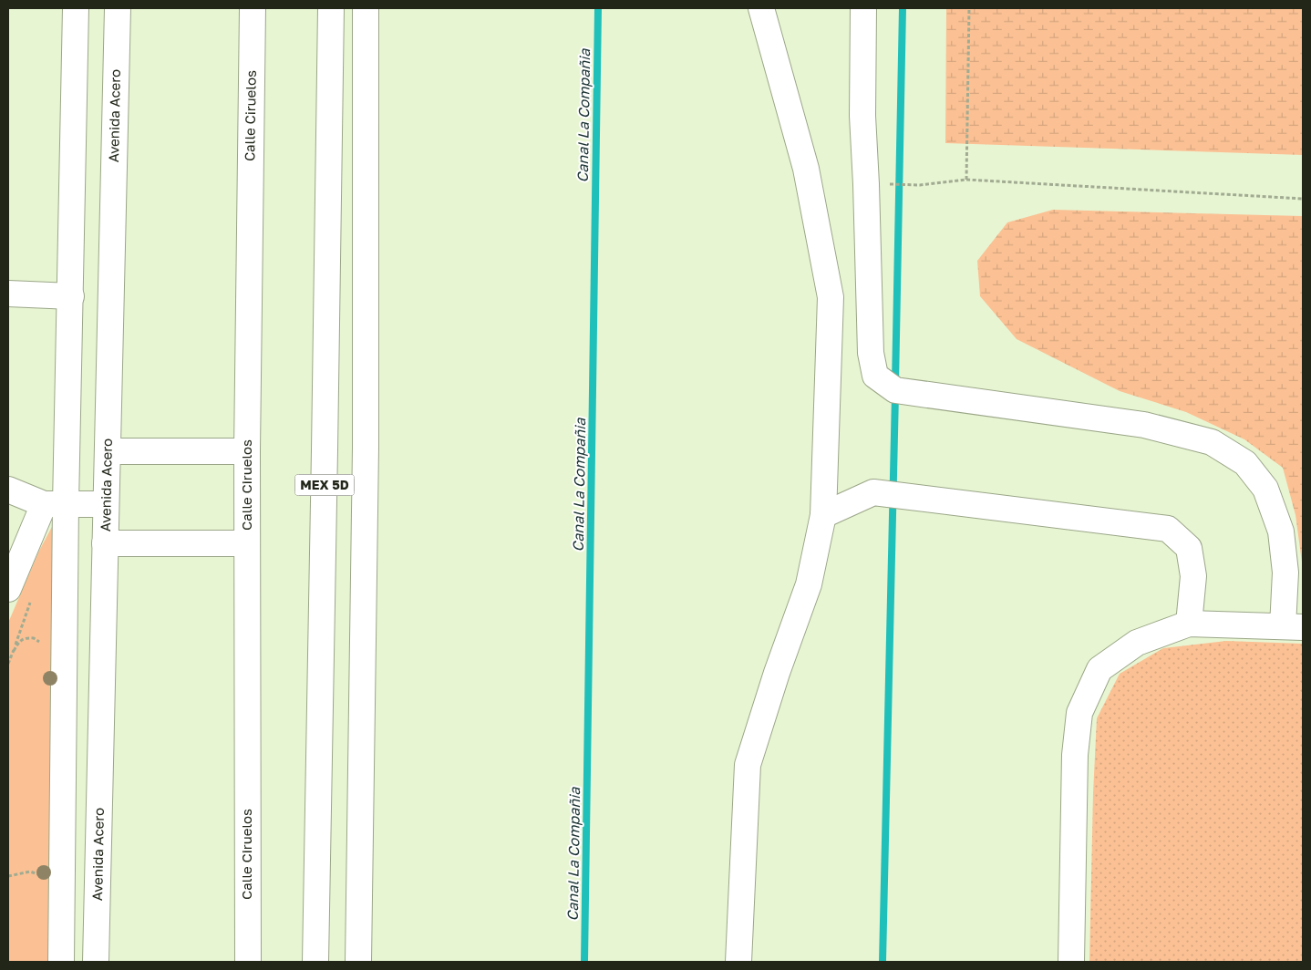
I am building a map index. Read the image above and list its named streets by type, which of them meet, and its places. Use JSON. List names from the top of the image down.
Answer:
{
  "streets": {
    "main road": ["Avenida Acero", "Calle Ciruelos", "MEX 5D"]
  },
  "water": ["Canal La Compañia"]
}
